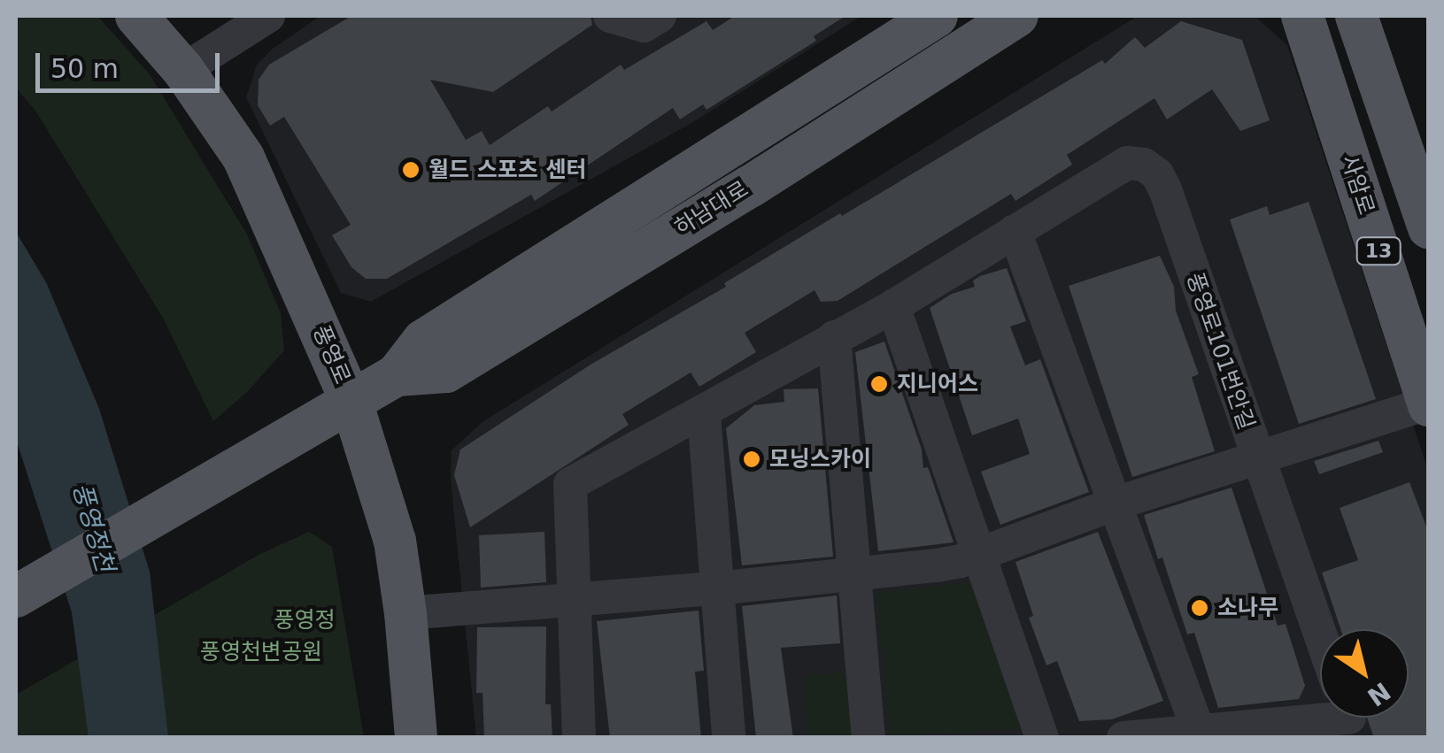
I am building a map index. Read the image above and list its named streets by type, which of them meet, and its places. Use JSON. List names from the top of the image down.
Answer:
{
  "streets": {
    "main road": [
      "사암로",
      "하남대로",
      "13",
      "풍영로"
    ],
    "street": ["풍영로101번안길"]
  },
  "crossings": [
    ["하남대로", "풍영로"]
  ],
  "water": ["풍영정천"],
  "parks": ["풍영정", "풍영천변공원"],
  "places": [
    "월드 스포츠 센터",
    "지니어스",
    "모닝스카이",
    "소나무"
  ],
  "scale_bar": "50 m",
  "north": "bottom right"
}
